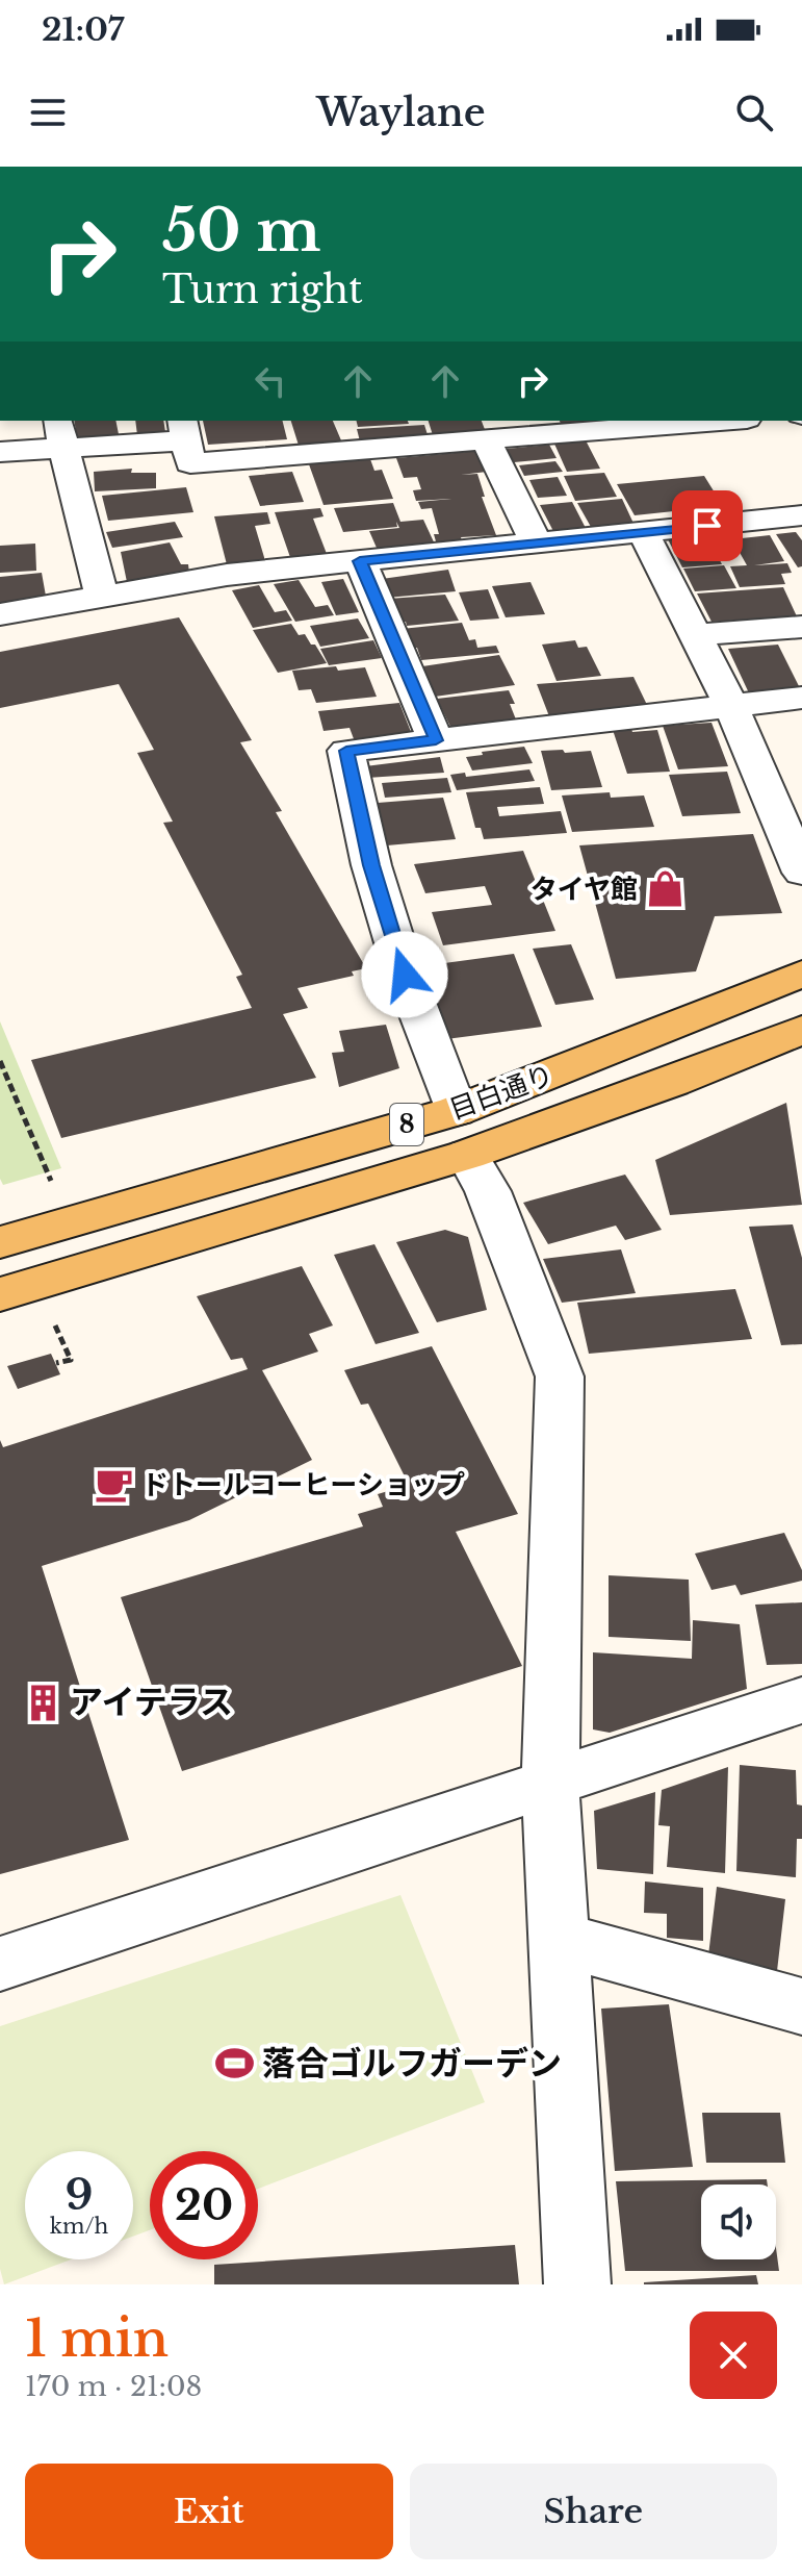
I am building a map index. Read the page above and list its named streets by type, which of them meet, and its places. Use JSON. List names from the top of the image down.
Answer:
{
  "streets": {
    "main road": ["目白通り", "8"]
  },
  "places": {
    "shop": ["タイヤ館"],
    "cafe": ["ドトールコーヒーショップ"],
    "building": ["アイテラス"],
    "sports": ["落合ゴルフガーデン"]
  },
  "page": {
    "status": "21:07",
    "header": "Waylane",
    "turn": ["50 m", "Turn right"],
    "speed": "9 km/h",
    "limit": "20",
    "heading": ["1 min", "170 m · 21:08"],
    "buttons": ["Exit", "Share"]
  }
}
